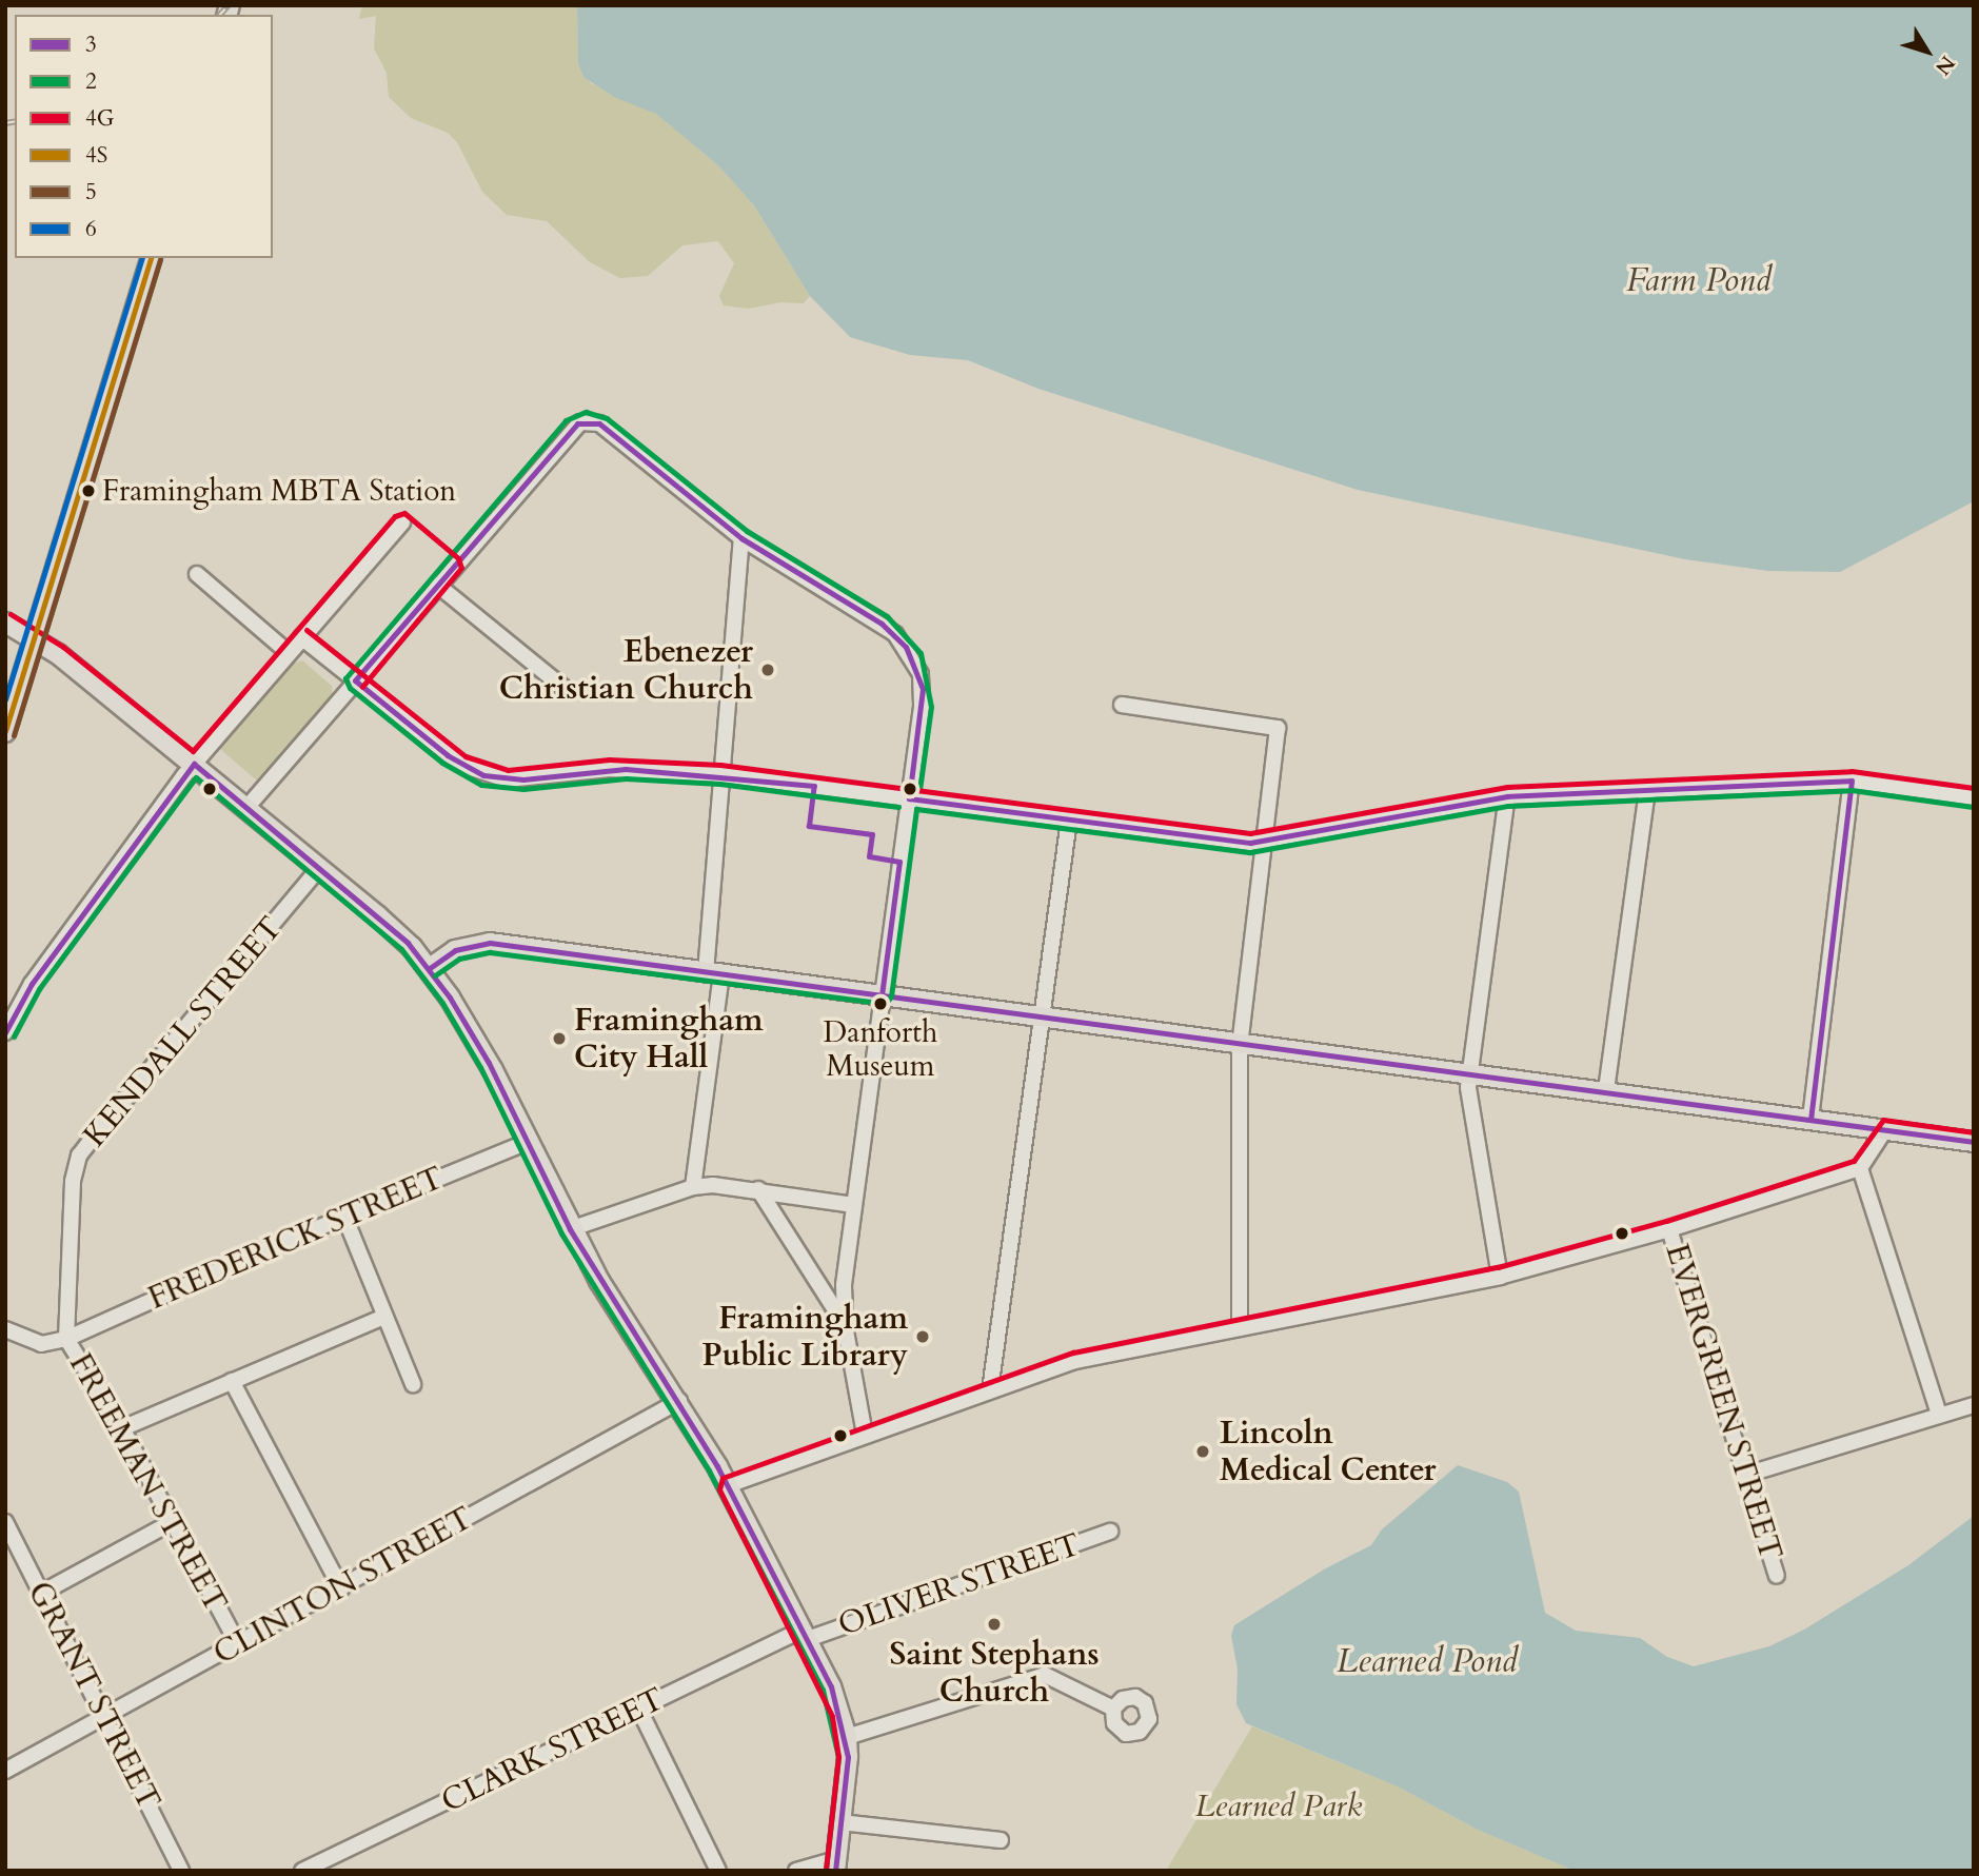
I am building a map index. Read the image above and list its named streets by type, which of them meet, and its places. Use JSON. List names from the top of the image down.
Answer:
{
  "streets": {
    "street": [
      "KENDALL STREET",
      "FREDERICK STREET",
      "EVERGREEN STREET",
      "FREEMAN STREET",
      "OLIVER STREET",
      "CLINTON STREET",
      "GRANT STREET",
      "CLARK STREET"
    ]
  },
  "crossings": [
    ["KENDALL STREET", "FREDERICK STREET"],
    ["KENDALL STREET", "FREEMAN STREET"],
    ["FREDERICK STREET", "FREEMAN STREET"],
    ["FREEMAN STREET", "CLINTON STREET"],
    ["OLIVER STREET", "CLARK STREET"],
    ["CLINTON STREET", "GRANT STREET"]
  ],
  "water": ["Farm Pond", "Learned Pond"],
  "parks": ["Learned Park"],
  "places": [
    "Framingham MBTA Station",
    "Ebenezer Christian Church",
    "Danforth Museum",
    "Framingham City Hall",
    "Framingham Public Library",
    "Lincoln Medical Center",
    "Saint Stephans Church"
  ],
  "lines": [
    "transit line 4S",
    "transit line 6",
    "transit line 5",
    "transit line 2",
    "transit line 3",
    "transit line 4G"
  ],
  "legend": [
    "3",
    "2",
    "4G",
    "4S",
    "5",
    "6"
  ],
  "north": "bottom right"
}
